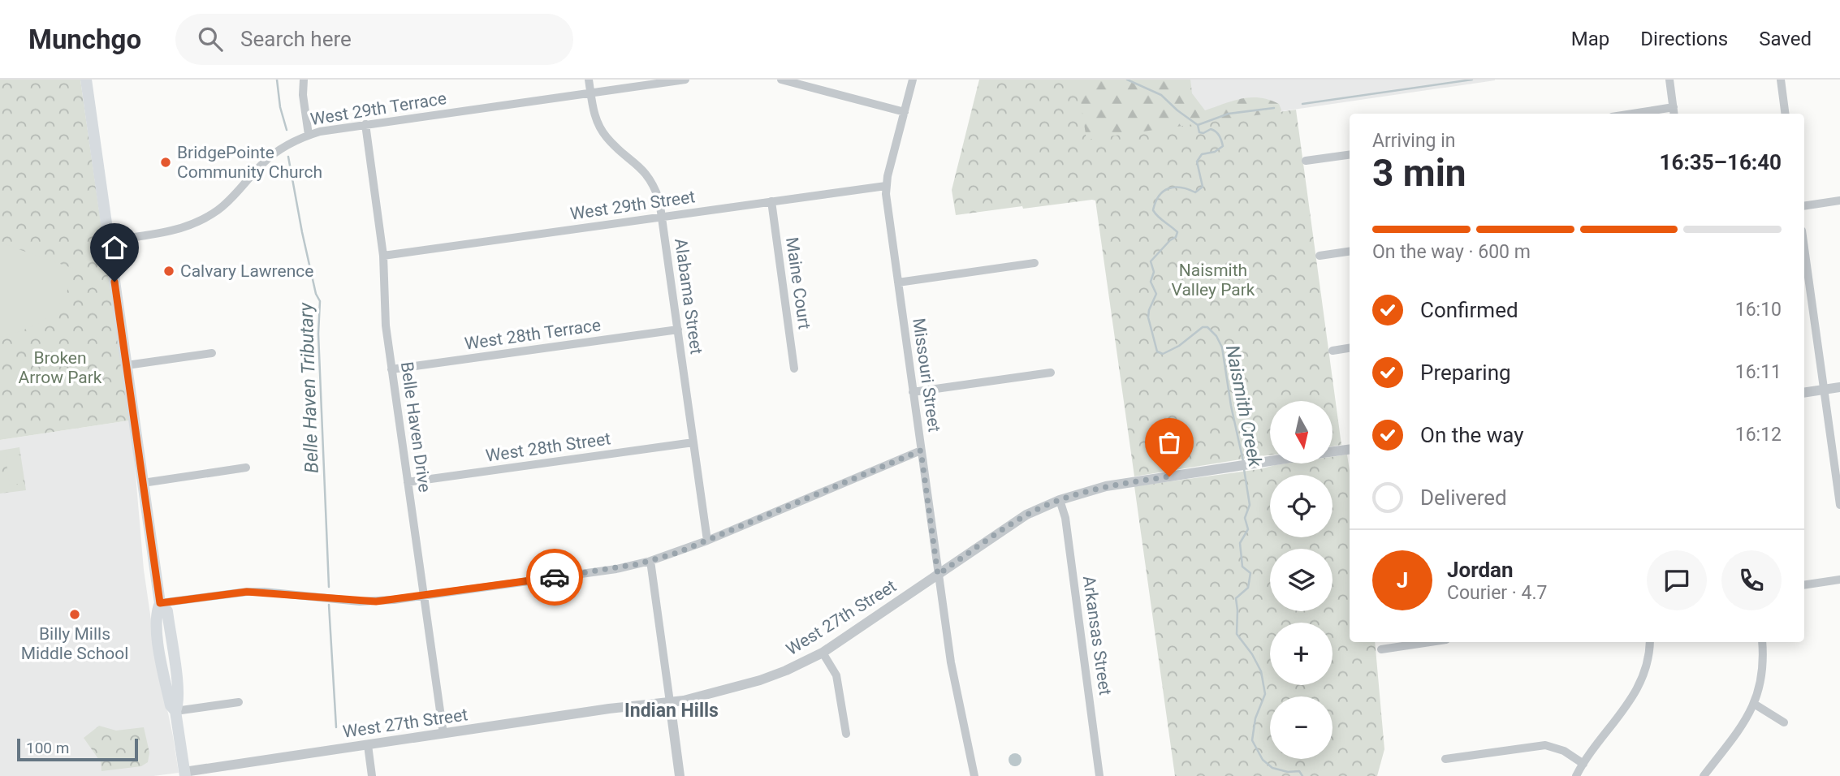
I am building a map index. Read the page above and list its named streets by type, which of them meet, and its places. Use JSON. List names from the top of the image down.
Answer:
{
  "streets": {
    "street": [
      "West 29th Terrace",
      "West 29th Street",
      "Maine Court",
      "Alabama Street",
      "West 28th Terrace",
      "Missouri Street",
      "Belle Haven Drive",
      "West 28th Street",
      "West 27th Street",
      "Arkansas Street"
    ]
  },
  "crossings": [
    ["West 29th Terrace", "Alabama Street"],
    ["West 29th Terrace", "Belle Haven Drive"],
    ["West 29th Street", "Maine Court"],
    ["West 29th Street", "Alabama Street"],
    ["West 29th Street", "Missouri Street"],
    ["West 29th Street", "Belle Haven Drive"],
    ["Alabama Street", "West 28th Terrace"],
    ["Alabama Street", "West 28th Street"],
    ["West 28th Terrace", "Belle Haven Drive"],
    ["Missouri Street", "West 27th Street"],
    ["Belle Haven Drive", "West 28th Street"],
    ["Belle Haven Drive", "West 27th Street"],
    ["West 27th Street", "Arkansas Street"]
  ],
  "districts": ["Indian Hills"],
  "water": ["Belle Haven Tributary", "Naismith Creek"],
  "parks": ["Naismith Valley Park", "Broken Arrow Park"],
  "places": ["BridgePointe Community Church", "Calvary Lawrence", "Billy Mills Middle School"],
  "scale_bar": "100 m",
  "north": "bottom",
  "page": {
    "header": "Munchgo",
    "search": "Search here",
    "nav": ["Map", "Directions", "Saved"],
    "heading": ["3 min", "Arriving in", "16:35–16:40"],
    "panel": ["Jordan", "Courier · 4.7"],
    "bar": "On the way · 600 m",
    "list": [
      ["Confirmed", "16:10"],
      ["Preparing", "16:11"],
      ["On the way", "16:12"],
      "Delivered"
    ],
    "map_buttons": ["+", "−"],
    "round": "J",
    "scale": "100 m"
  }
}
